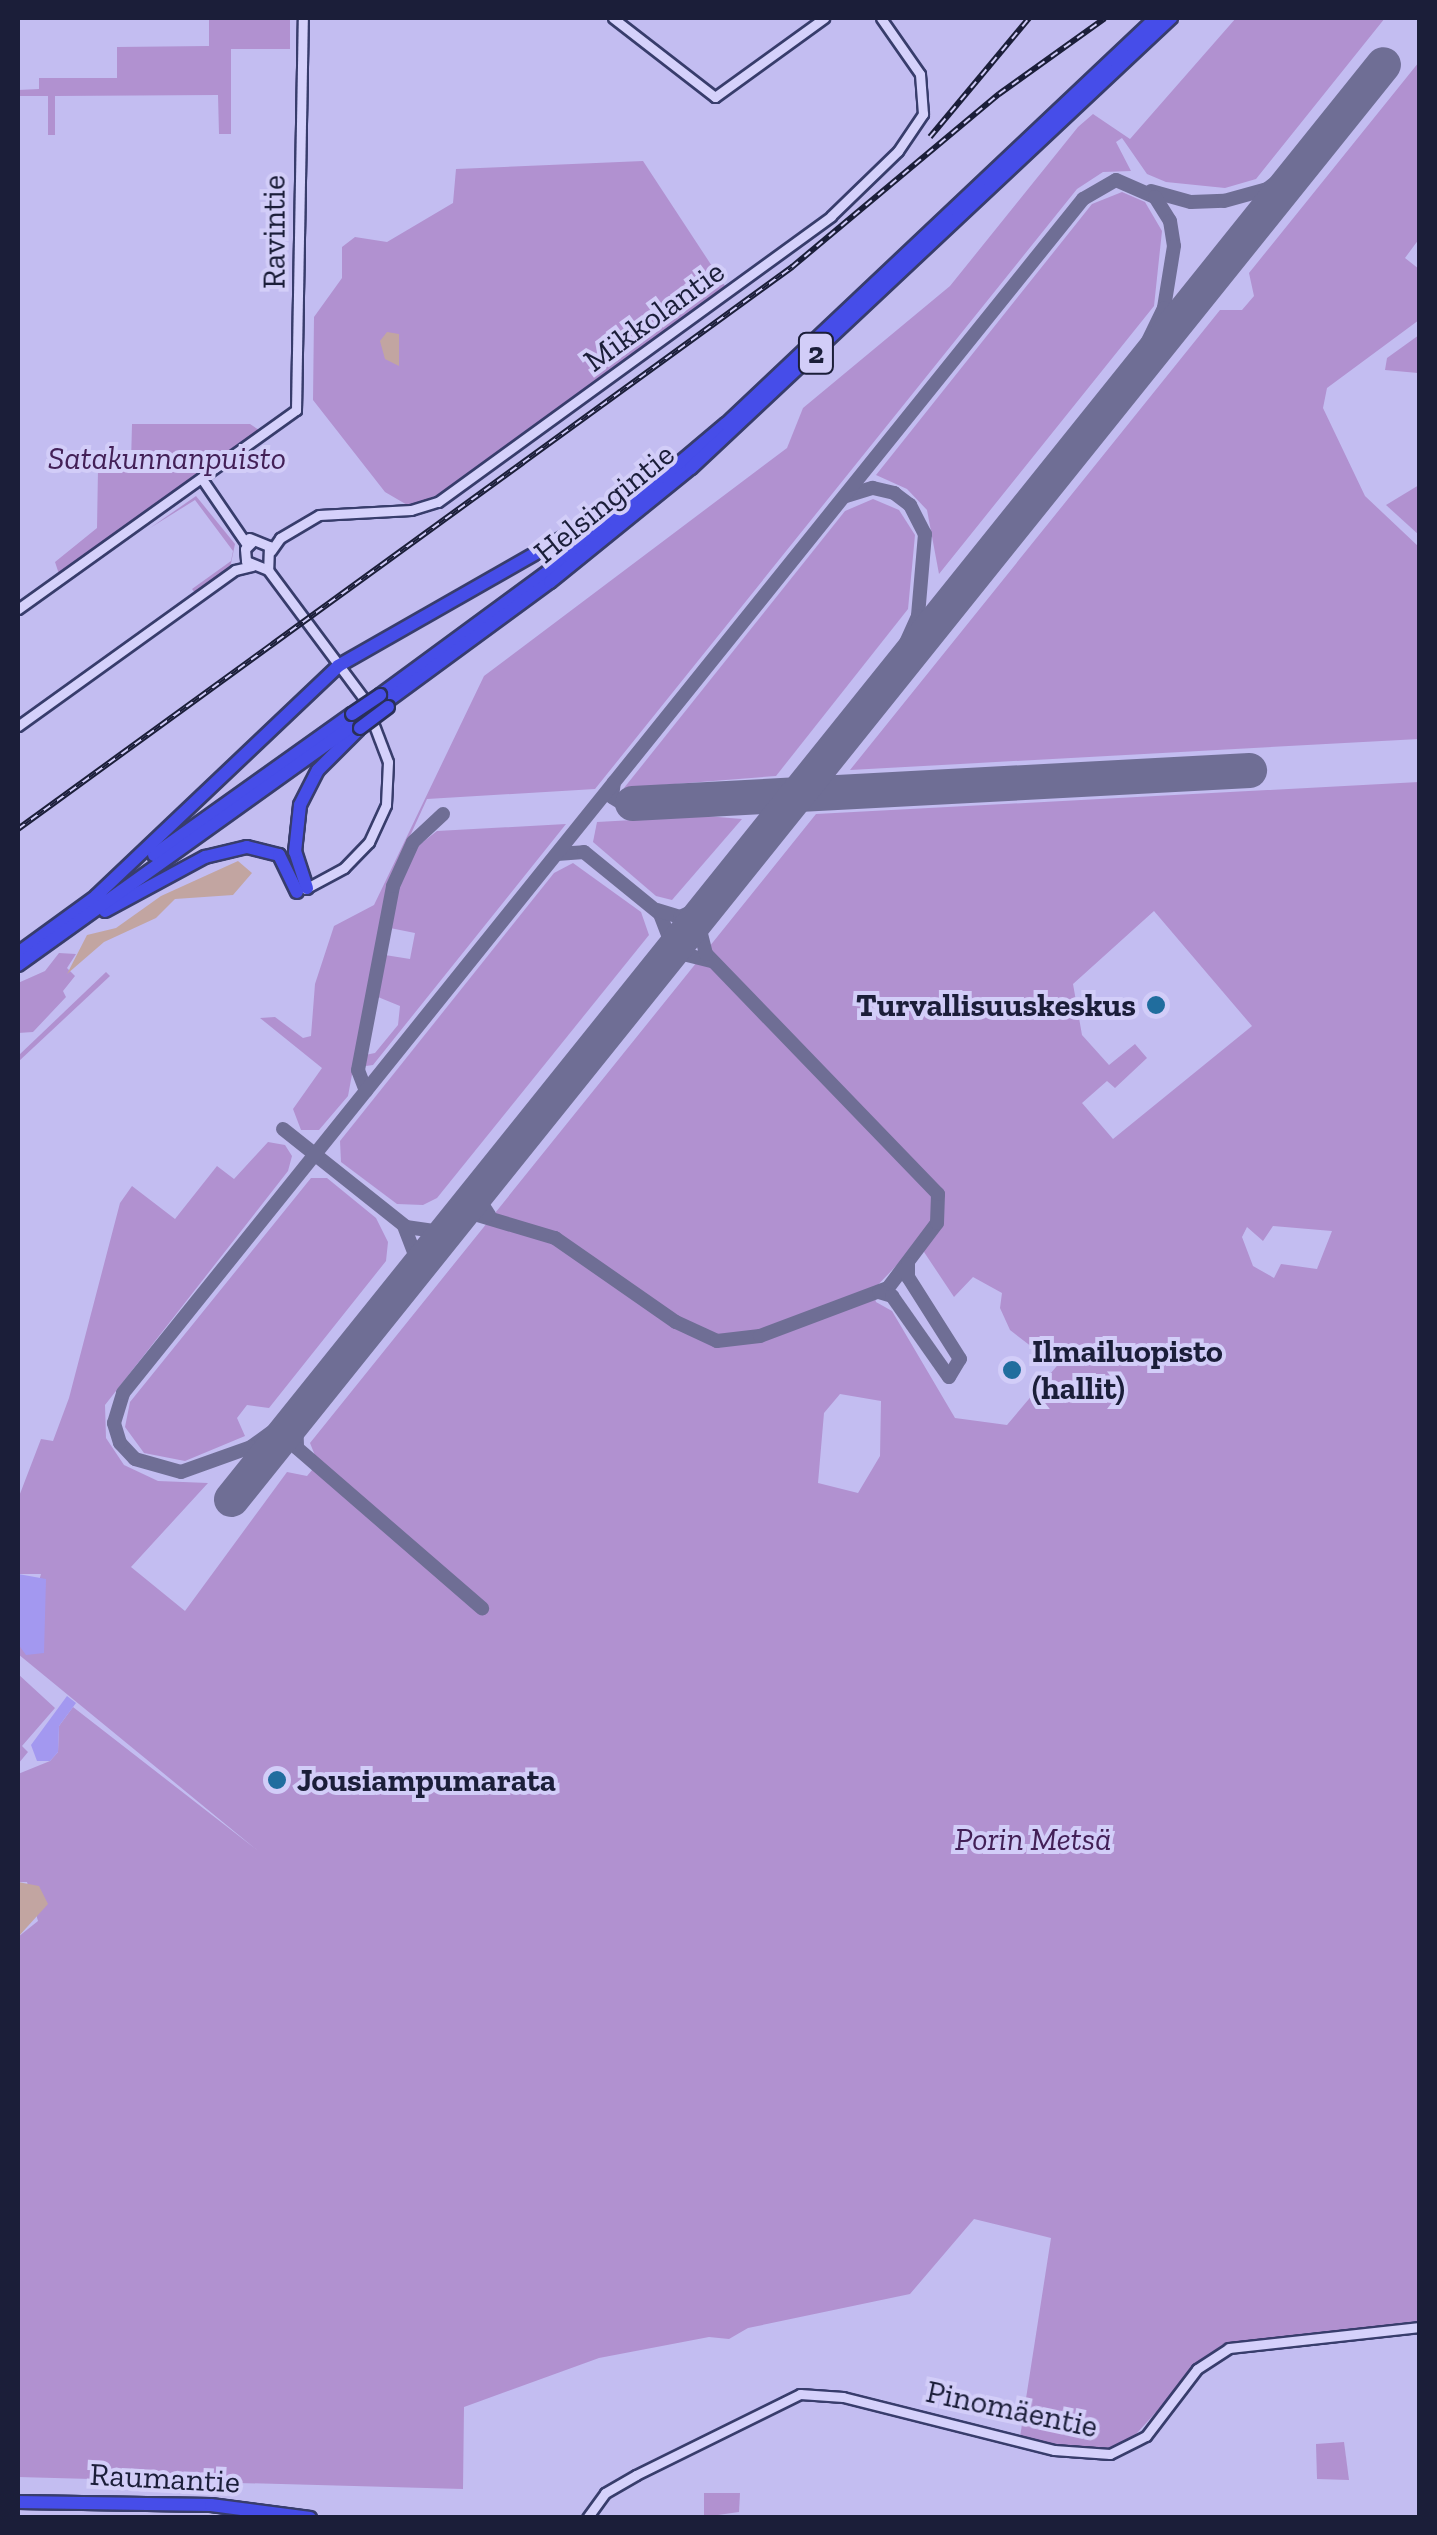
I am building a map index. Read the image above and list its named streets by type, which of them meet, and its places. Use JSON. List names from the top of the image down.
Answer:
{
  "streets": {
    "highway": ["2", "Helsingintie", "Raumantie"],
    "street": ["Ravintie", "Mikkolantie", "Pinomäentie"]
  },
  "parks": ["Satakunnanpuisto", "Porin Metsä"],
  "places": ["Turvallisuuskeskus", "Ilmailuopisto (hallit)", "Jousiampumarata"]
}
